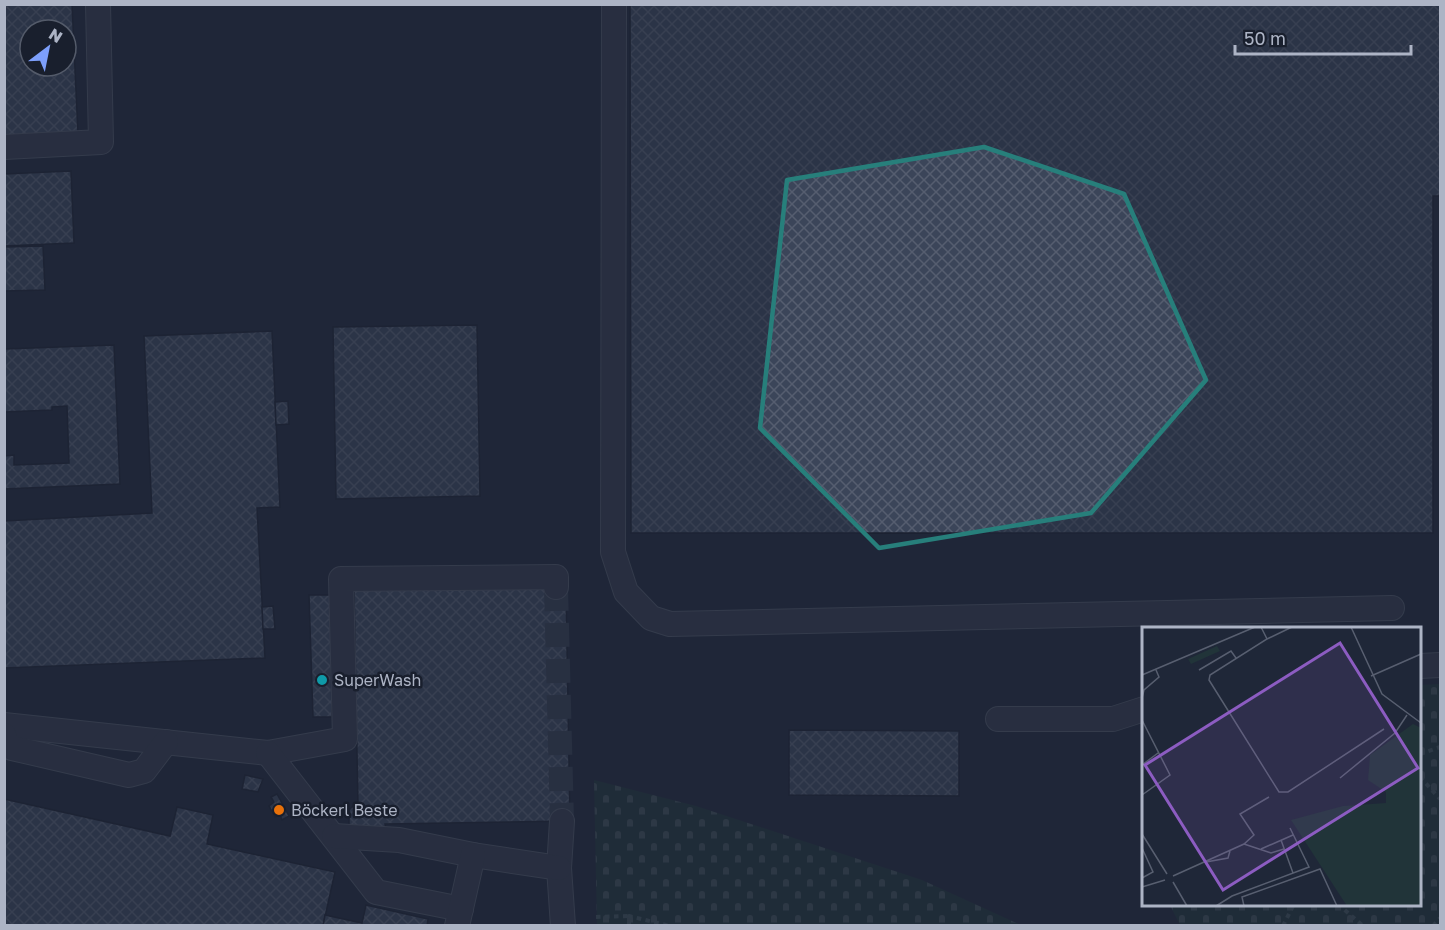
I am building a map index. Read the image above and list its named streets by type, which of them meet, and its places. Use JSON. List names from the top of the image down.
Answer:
{
  "places": ["SuperWash", "Böckerl Beste"],
  "scale_bar": "50 m",
  "north": "top right"
}
